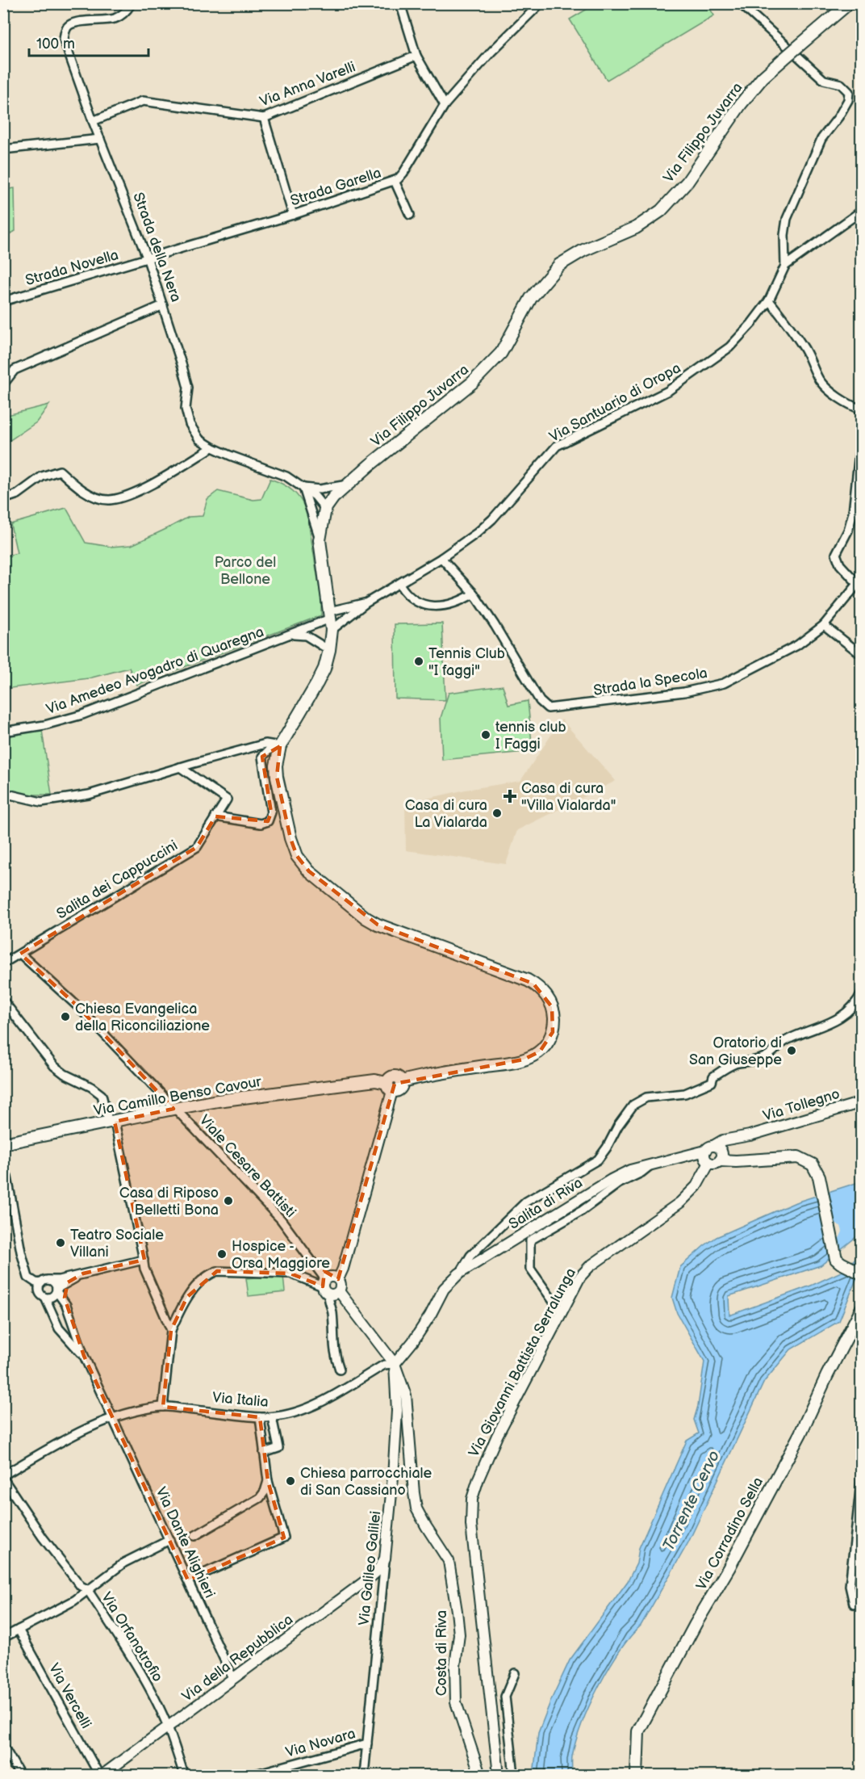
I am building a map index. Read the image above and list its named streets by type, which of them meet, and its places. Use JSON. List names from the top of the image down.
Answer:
{
  "streets": {
    "main road": ["Via Filippo Juvarra", "Via Camillo Benso Cavour", "Via Corradino Sella"],
    "street": [
      "Via Anna Varelli",
      "Strada Garella",
      "Strada della Nera",
      "Strada Novella",
      "Via Santuario di Oropa",
      "Via Amedeo Avogadro di Quaregna",
      "Strada la Specola",
      "Salita dei Cappuccini",
      "Via Tollegno",
      "Viale Cesare Battisti",
      "Salita di Riva",
      "Via Giovanni Battista Serralunga",
      "Via Italia",
      "Via Dante Alighieri",
      "Via Galileo Galilei",
      "Via Orfanotrofio",
      "Costa di Riva",
      "Via della Repubblica",
      "Via Vercelli",
      "Via Novara"
    ]
  },
  "crossings": [
    ["Via Anna Varelli", "Strada della Nera"],
    ["Via Filippo Juvarra", "Strada della Nera"],
    ["Strada Garella", "Strada della Nera"],
    ["Strada Garella", "Strada Novella"],
    ["Strada della Nera", "Strada Novella"],
    ["Via Santuario di Oropa", "Via Amedeo Avogadro di Quaregna"],
    ["Via Santuario di Oropa", "Strada la Specola"],
    ["Salita dei Cappuccini", "Viale Cesare Battisti"],
    ["Via Camillo Benso Cavour", "Viale Cesare Battisti"],
    ["Via Tollegno", "Salita di Riva"],
    ["Via Tollegno", "Via Giovanni Battista Serralunga"],
    ["Viale Cesare Battisti", "Costa di Riva"],
    ["Salita di Riva", "Via Giovanni Battista Serralunga"],
    ["Via Italia", "Via Dante Alighieri"],
    ["Via Italia", "Via Galileo Galilei"],
    ["Via Italia", "Via Orfanotrofio"],
    ["Via Italia", "Costa di Riva"],
    ["Via Dante Alighieri", "Via della Repubblica"],
    ["Via Galileo Galilei", "Costa di Riva"],
    ["Via Galileo Galilei", "Via della Repubblica"],
    ["Via Galileo Galilei", "Via Novara"],
    ["Via Orfanotrofio", "Via della Repubblica"],
    ["Via della Repubblica", "Via Vercelli"]
  ],
  "water": ["Torrente Cervo"],
  "parks": ["Parco del Bellone"],
  "places": {
    "other": [
      "Tennis Club \"I faggi\"",
      "tennis club I Faggi",
      "Casa di cura La Vialarda",
      "Chiesa Evangelica della Riconciliazione",
      "Oratorio di San Giuseppe",
      "Casa di Riposo Belletti Bona",
      "Teatro Sociale Villani",
      "Hospice - Orsa Maggiore",
      "Chiesa parrocchiale di San Cassiano"
    ],
    "health": ["Casa di cura \"Villa Vialarda\""]
  },
  "scale_bar": "100 m"
}
